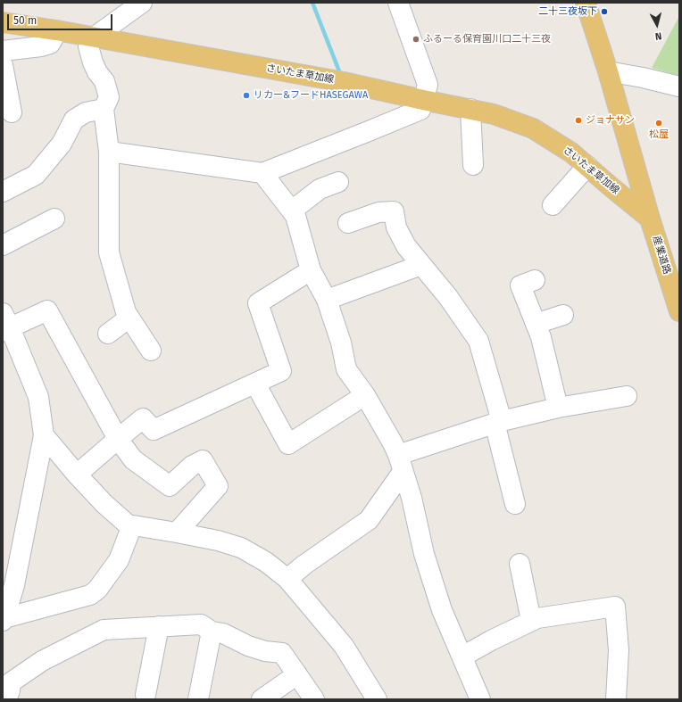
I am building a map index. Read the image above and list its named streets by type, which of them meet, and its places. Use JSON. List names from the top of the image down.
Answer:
{
  "streets": {
    "main road": ["さいたま草加線", "産業道路"]
  },
  "crossings": [
    ["さいたま草加線", "産業道路"]
  ],
  "places": [
    "二十三夜坂下",
    "ふるーる保育園川口二十三夜",
    "リカー&フードHASEGAWA",
    "ジョナサン",
    "松屋"
  ],
  "scale_bar": "50 m",
  "north": "bottom"
}
